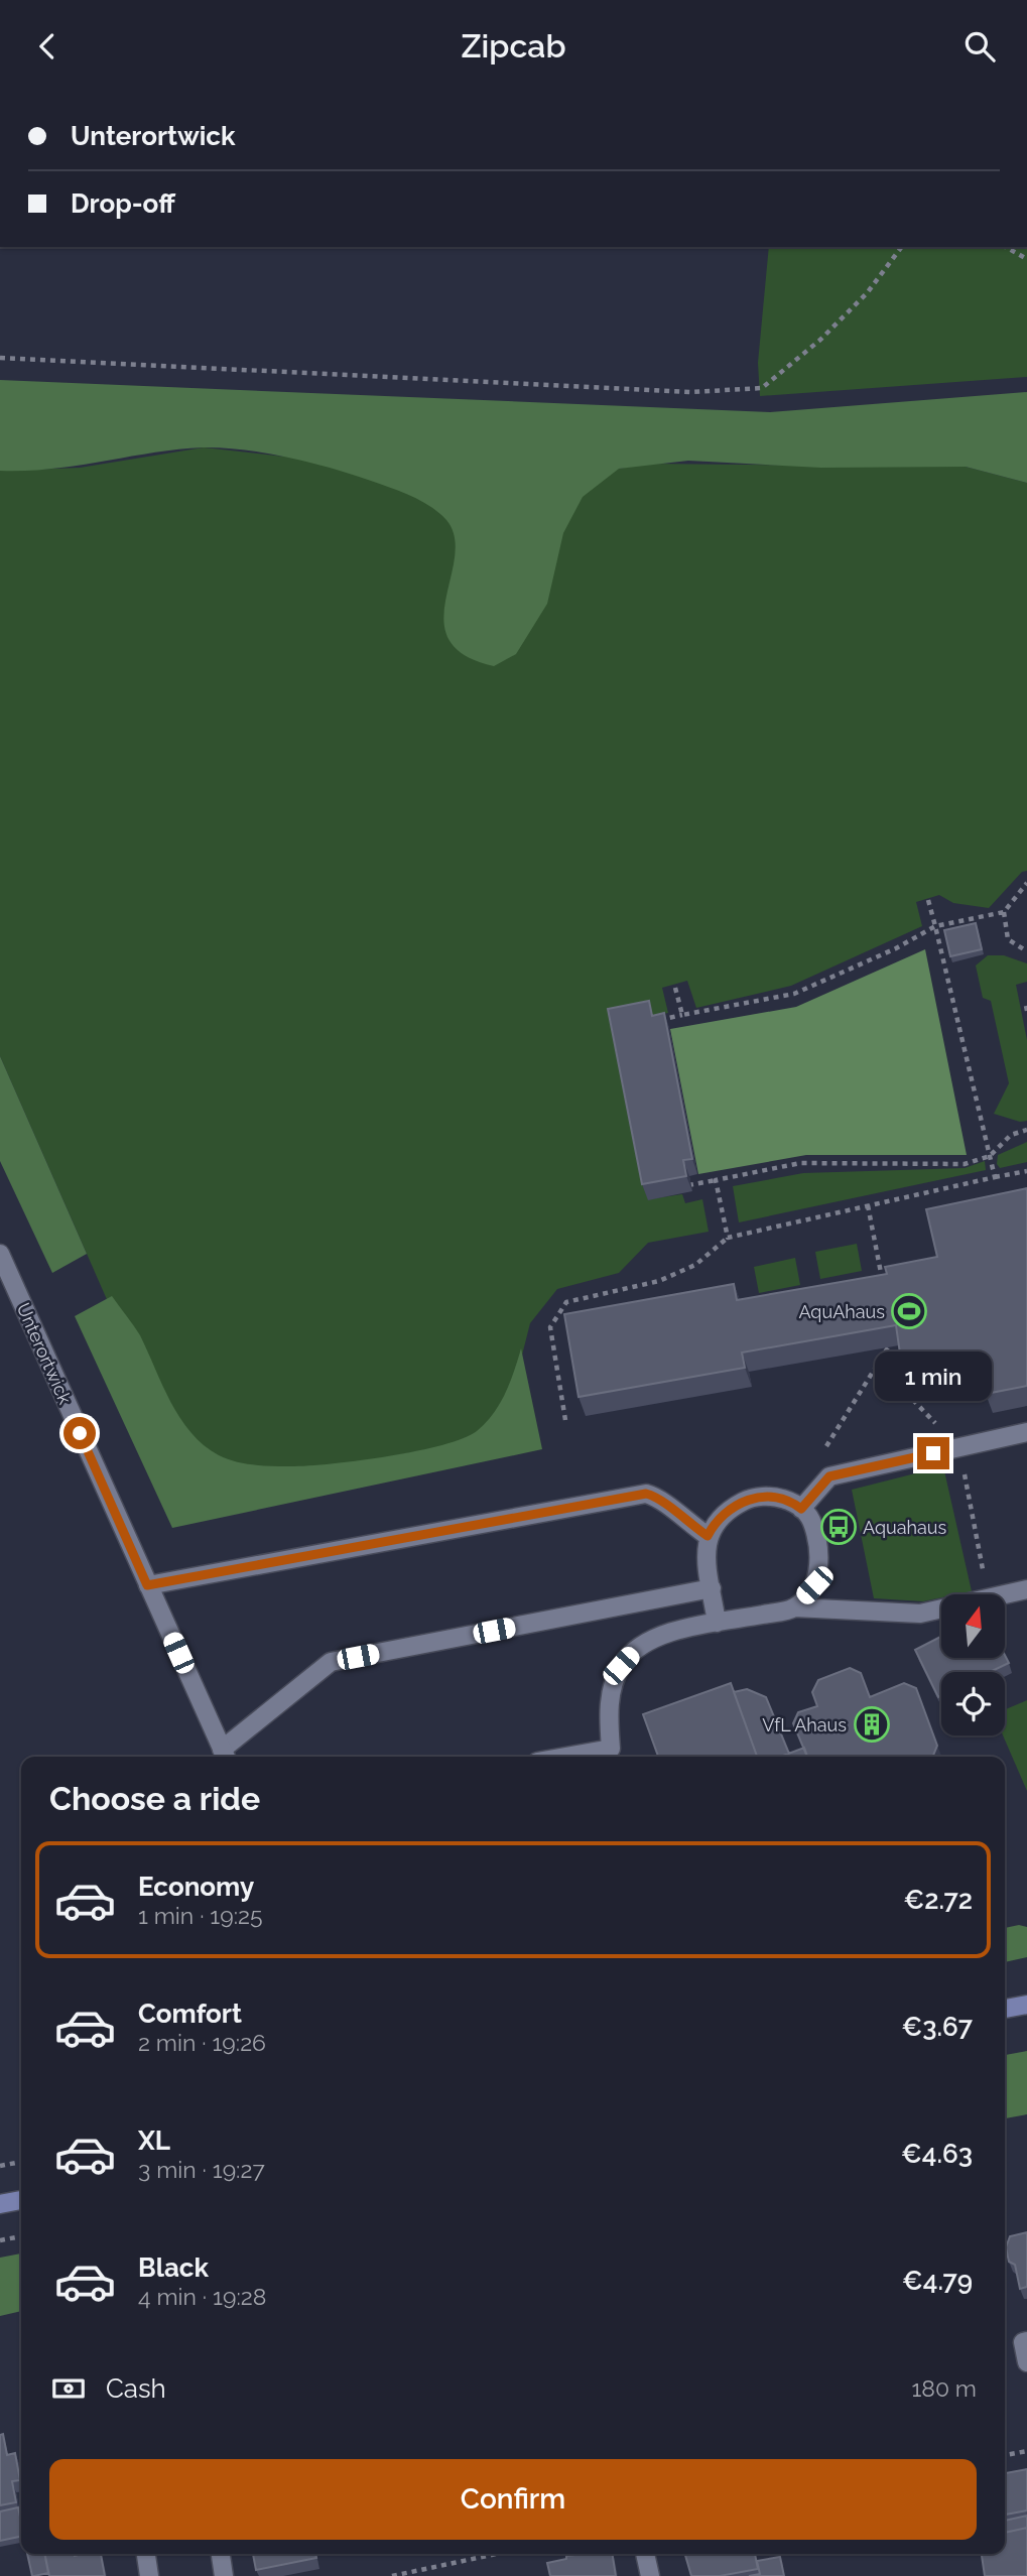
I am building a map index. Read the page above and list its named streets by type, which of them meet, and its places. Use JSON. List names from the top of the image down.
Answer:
{
  "streets": {
    "street": ["Unterortwick"]
  },
  "places": {
    "sports": ["AquAhaus"],
    "bus stop": ["Aquahaus"],
    "building": ["VfL Ahaus"]
  },
  "north": "top",
  "page": {
    "header": "Zipcab",
    "banner": ["Unterortwick", "Drop-off"],
    "bubble": "1 min",
    "heading": "Choose a ride",
    "list": [
      {
        "name": "Economy",
        "note": "1 min · 19:25",
        "value": "€2.72"
      },
      {
        "name": "Comfort",
        "note": "2 min · 19:26",
        "value": "€3.67"
      },
      {
        "name": "XL",
        "note": "3 min · 19:27",
        "value": "€4.63"
      },
      {
        "name": "Black",
        "note": "4 min · 19:28",
        "value": "€4.79"
      }
    ],
    "pay": ["Cash", "180 m"],
    "buttons": "Confirm"
  }
}
